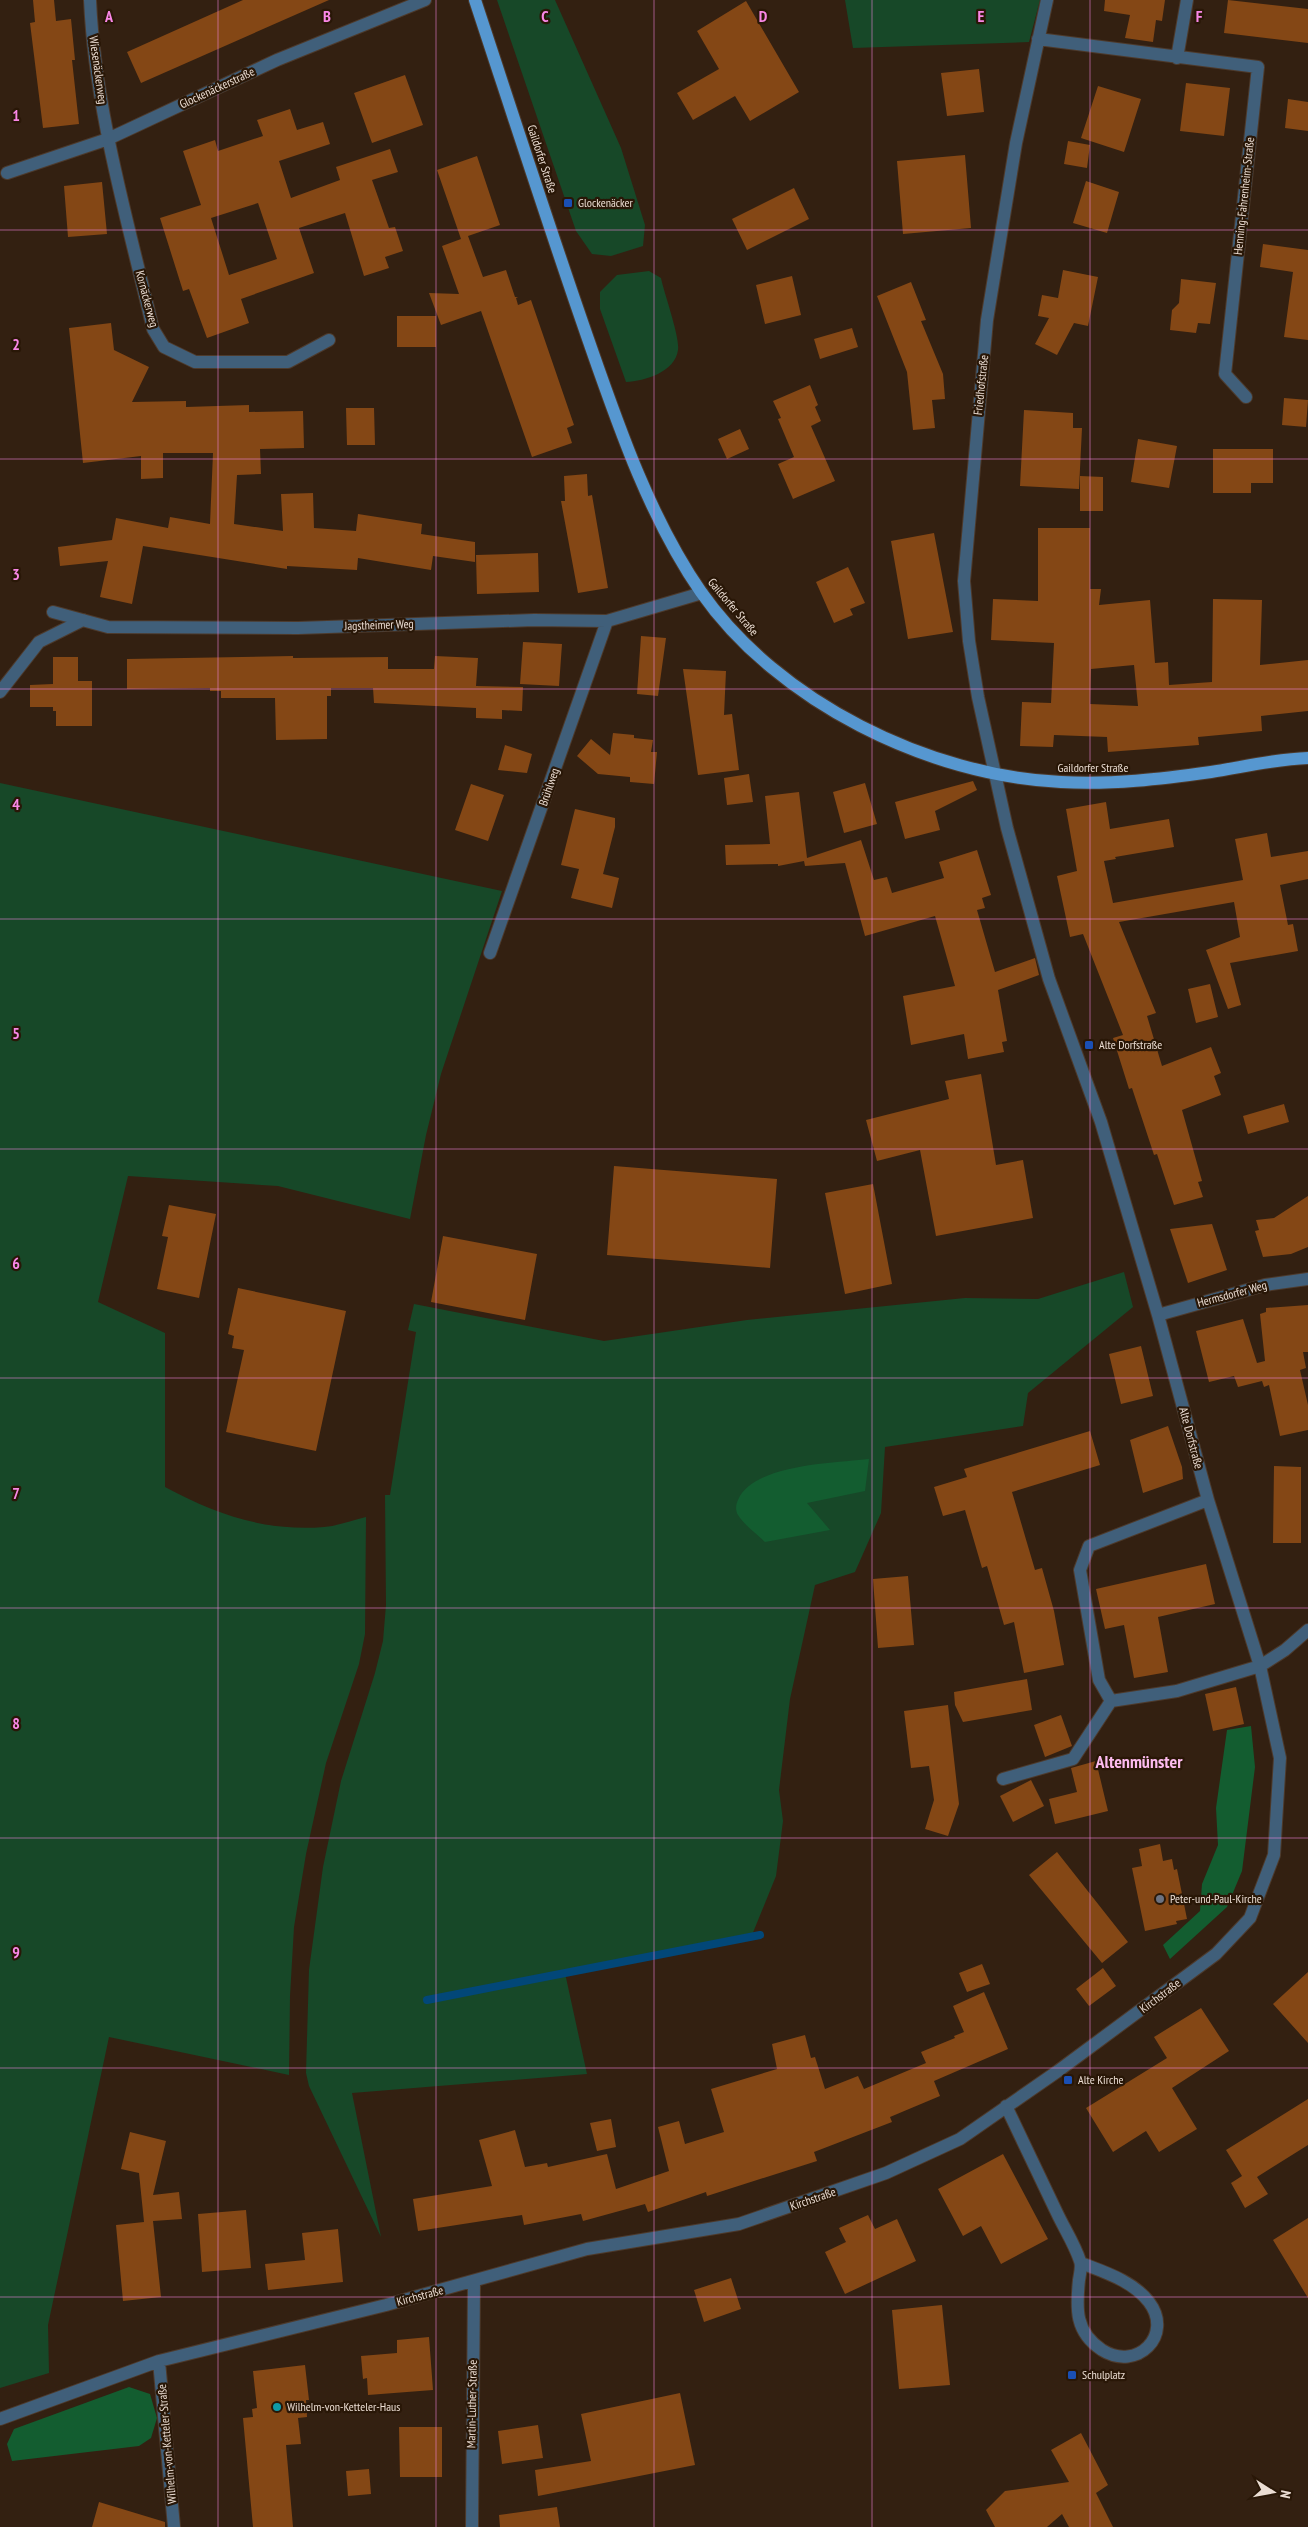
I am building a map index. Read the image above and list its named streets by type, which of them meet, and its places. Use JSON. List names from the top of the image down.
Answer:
{
  "streets": {
    "main road": ["Gaildorfer Straße"],
    "street": [
      "Wiesenäckerweg",
      "Glockenäckerstraße",
      "Henning-Fahrenheim-Straße",
      "Kornäckerweg",
      "Friedhofstraße",
      "Jagstheimer Weg",
      "Brühlweg",
      "Hermsdorfer Weg",
      "Alte Dorfstraße",
      "Kirchstraße",
      "Martin-Luther-Straße",
      "Wilhelm-von-Ketteler-Straße"
    ]
  },
  "crossings": [
    ["Wiesenäckerweg", "Glockenäckerstraße"],
    ["Wiesenäckerweg", "Kornäckerweg"],
    ["Glockenäckerstraße", "Kornäckerweg"],
    ["Gaildorfer Straße", "Friedhofstraße"],
    ["Gaildorfer Straße", "Jagstheimer Weg"],
    ["Gaildorfer Straße", "Alte Dorfstraße"],
    ["Henning-Fahrenheim-Straße", "Friedhofstraße"],
    ["Friedhofstraße", "Alte Dorfstraße"],
    ["Jagstheimer Weg", "Brühlweg"],
    ["Hermsdorfer Weg", "Alte Dorfstraße"],
    ["Alte Dorfstraße", "Kirchstraße"],
    ["Kirchstraße", "Martin-Luther-Straße"],
    ["Kirchstraße", "Wilhelm-von-Ketteler-Straße"]
  ],
  "districts": ["Altenmünster"],
  "places": {
    "transit": [
      "Glockenäcker",
      "Alte Dorfstraße",
      "Alte Kirche",
      "Schulplatz"
    ],
    "other": ["Peter-und-Paul-Kirche", "Wilhelm-von-Ketteler-Haus"]
  },
  "north": "right",
  "grid": {
    "columns": [
      "A",
      "B",
      "C",
      "D",
      "E",
      "F"
    ],
    "rows": [
      "1",
      "2",
      "3",
      "4",
      "5",
      "6",
      "7",
      "8",
      "9"
    ]
  }
}
